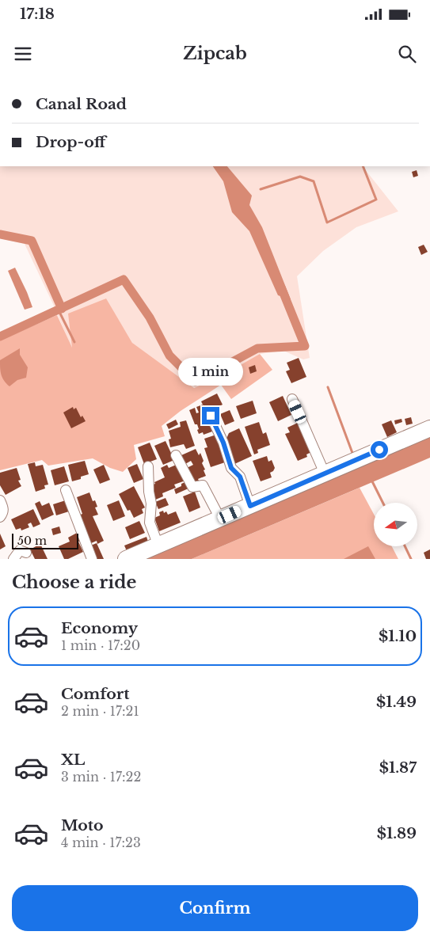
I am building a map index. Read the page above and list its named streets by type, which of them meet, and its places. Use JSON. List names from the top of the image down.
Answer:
{
  "scale_bar": "50 m",
  "north": "left",
  "page": {
    "status": "17:18",
    "header": "Zipcab",
    "banner": ["Canal Road", "Drop-off"],
    "bubble": "1 min",
    "scale": "50 m",
    "heading": "Choose a ride",
    "list": [
      {
        "name": "Economy",
        "note": "1 min · 17:20",
        "value": "$1.10"
      },
      {
        "name": "Comfort",
        "note": "2 min · 17:21",
        "value": "$1.49"
      },
      {
        "name": "XL",
        "note": "3 min · 17:22",
        "value": "$1.87"
      },
      {
        "name": "Moto",
        "note": "4 min · 17:23",
        "value": "$1.89"
      }
    ],
    "buttons": "Confirm"
  }
}
